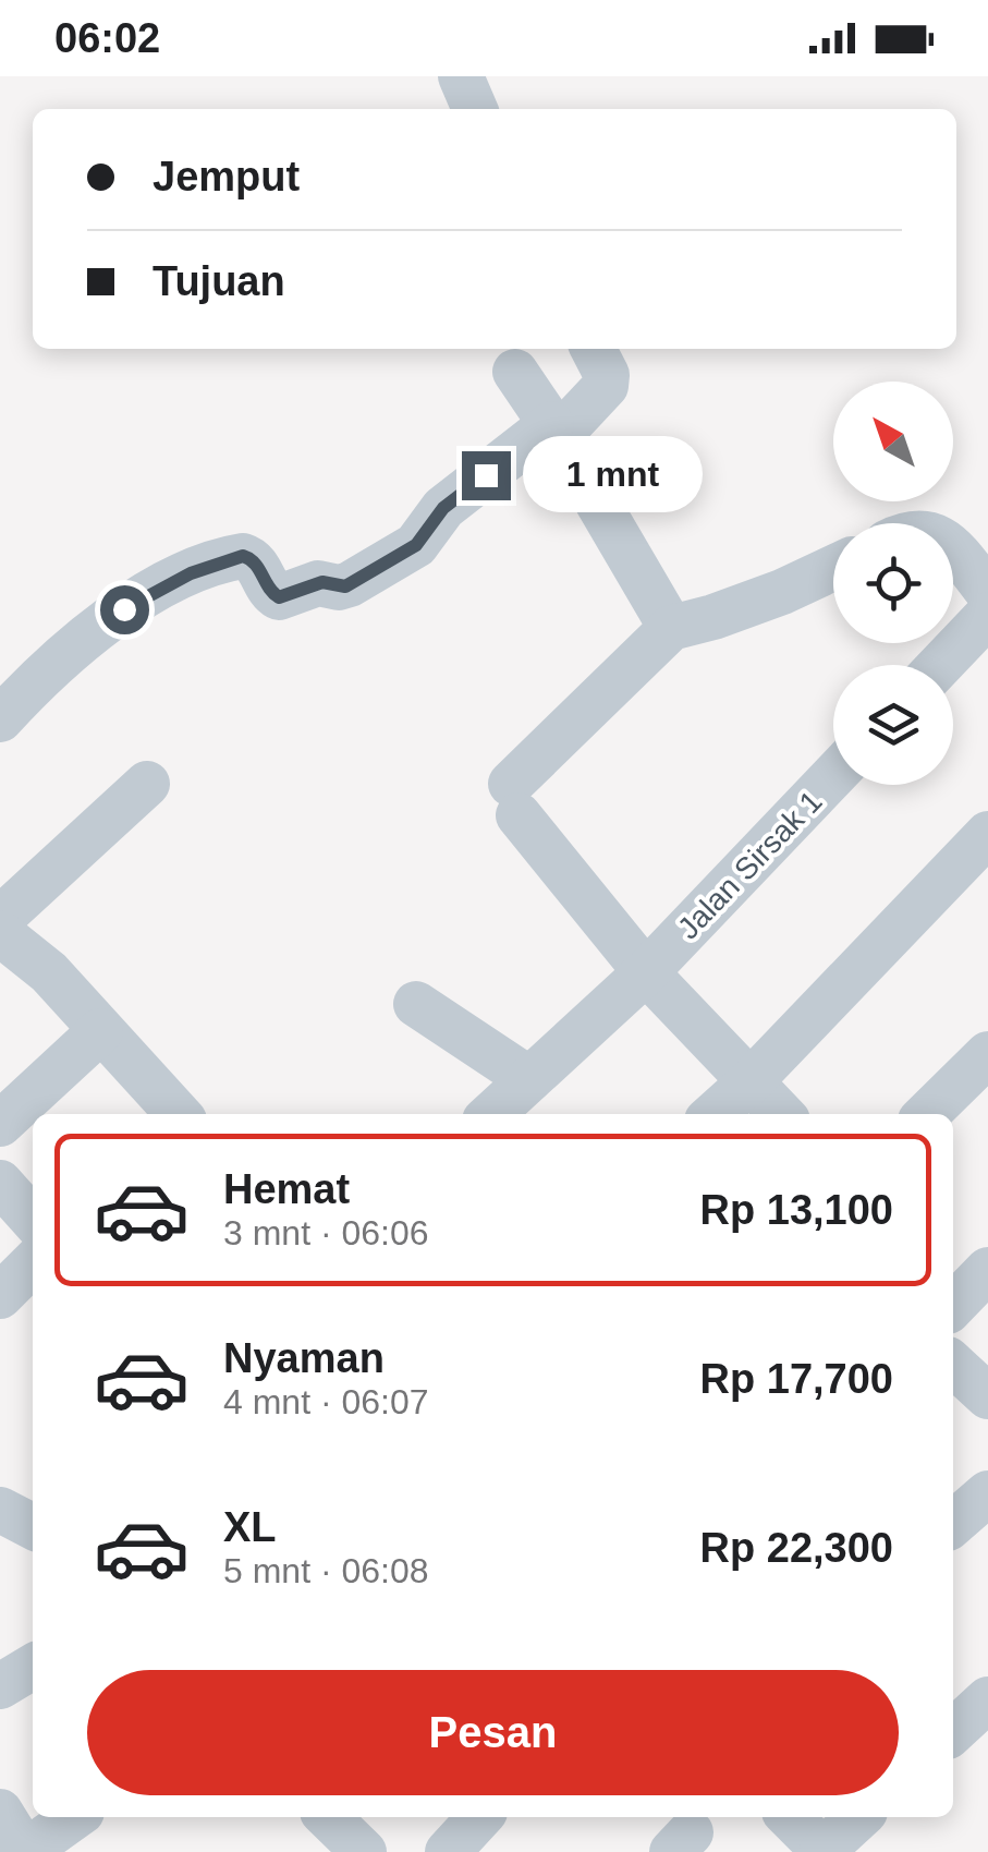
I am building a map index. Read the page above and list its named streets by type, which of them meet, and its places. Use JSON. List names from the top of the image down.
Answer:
{
  "streets": {
    "street": ["Jalan Sirsak 1"]
  },
  "north": "top left",
  "page": {
    "status": "06:02",
    "banner": ["Jemput", "Tujuan"],
    "bubble": "1 mnt",
    "list": [
      {
        "name": "Hemat",
        "note": "3 mnt · 06:06",
        "value": "Rp 13,100"
      },
      {
        "name": "Nyaman",
        "note": "4 mnt · 06:07",
        "value": "Rp 17,700"
      },
      {
        "name": "XL",
        "note": "5 mnt · 06:08",
        "value": "Rp 22,300"
      }
    ],
    "buttons": "Pesan"
  }
}
